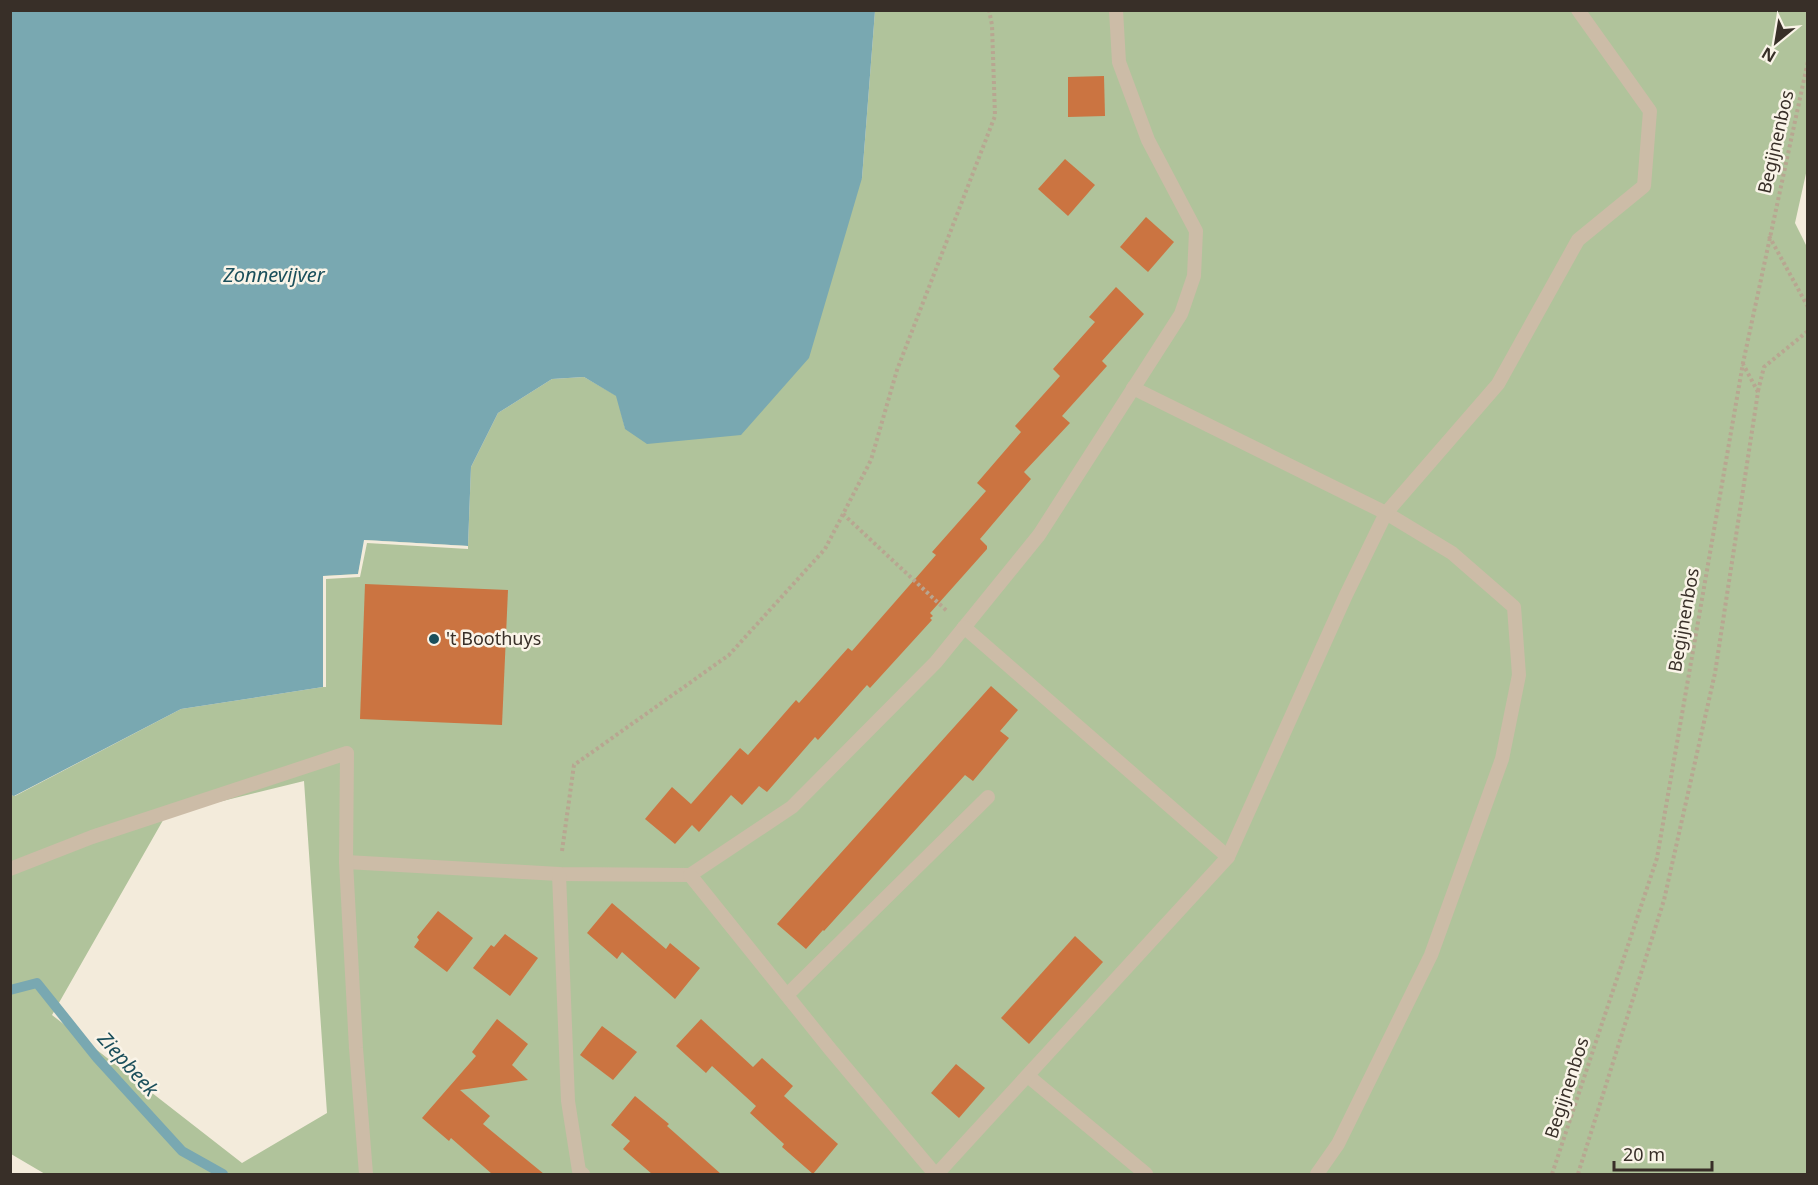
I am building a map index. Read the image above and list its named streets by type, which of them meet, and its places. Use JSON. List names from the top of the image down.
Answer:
{
  "streets": {
    "path": ["Begijnenbos"]
  },
  "water": ["Zonnevijver", "Ziepbeek"],
  "places": ["'t Boothuys"],
  "scale_bar": "20 m",
  "north": "bottom left"
}
